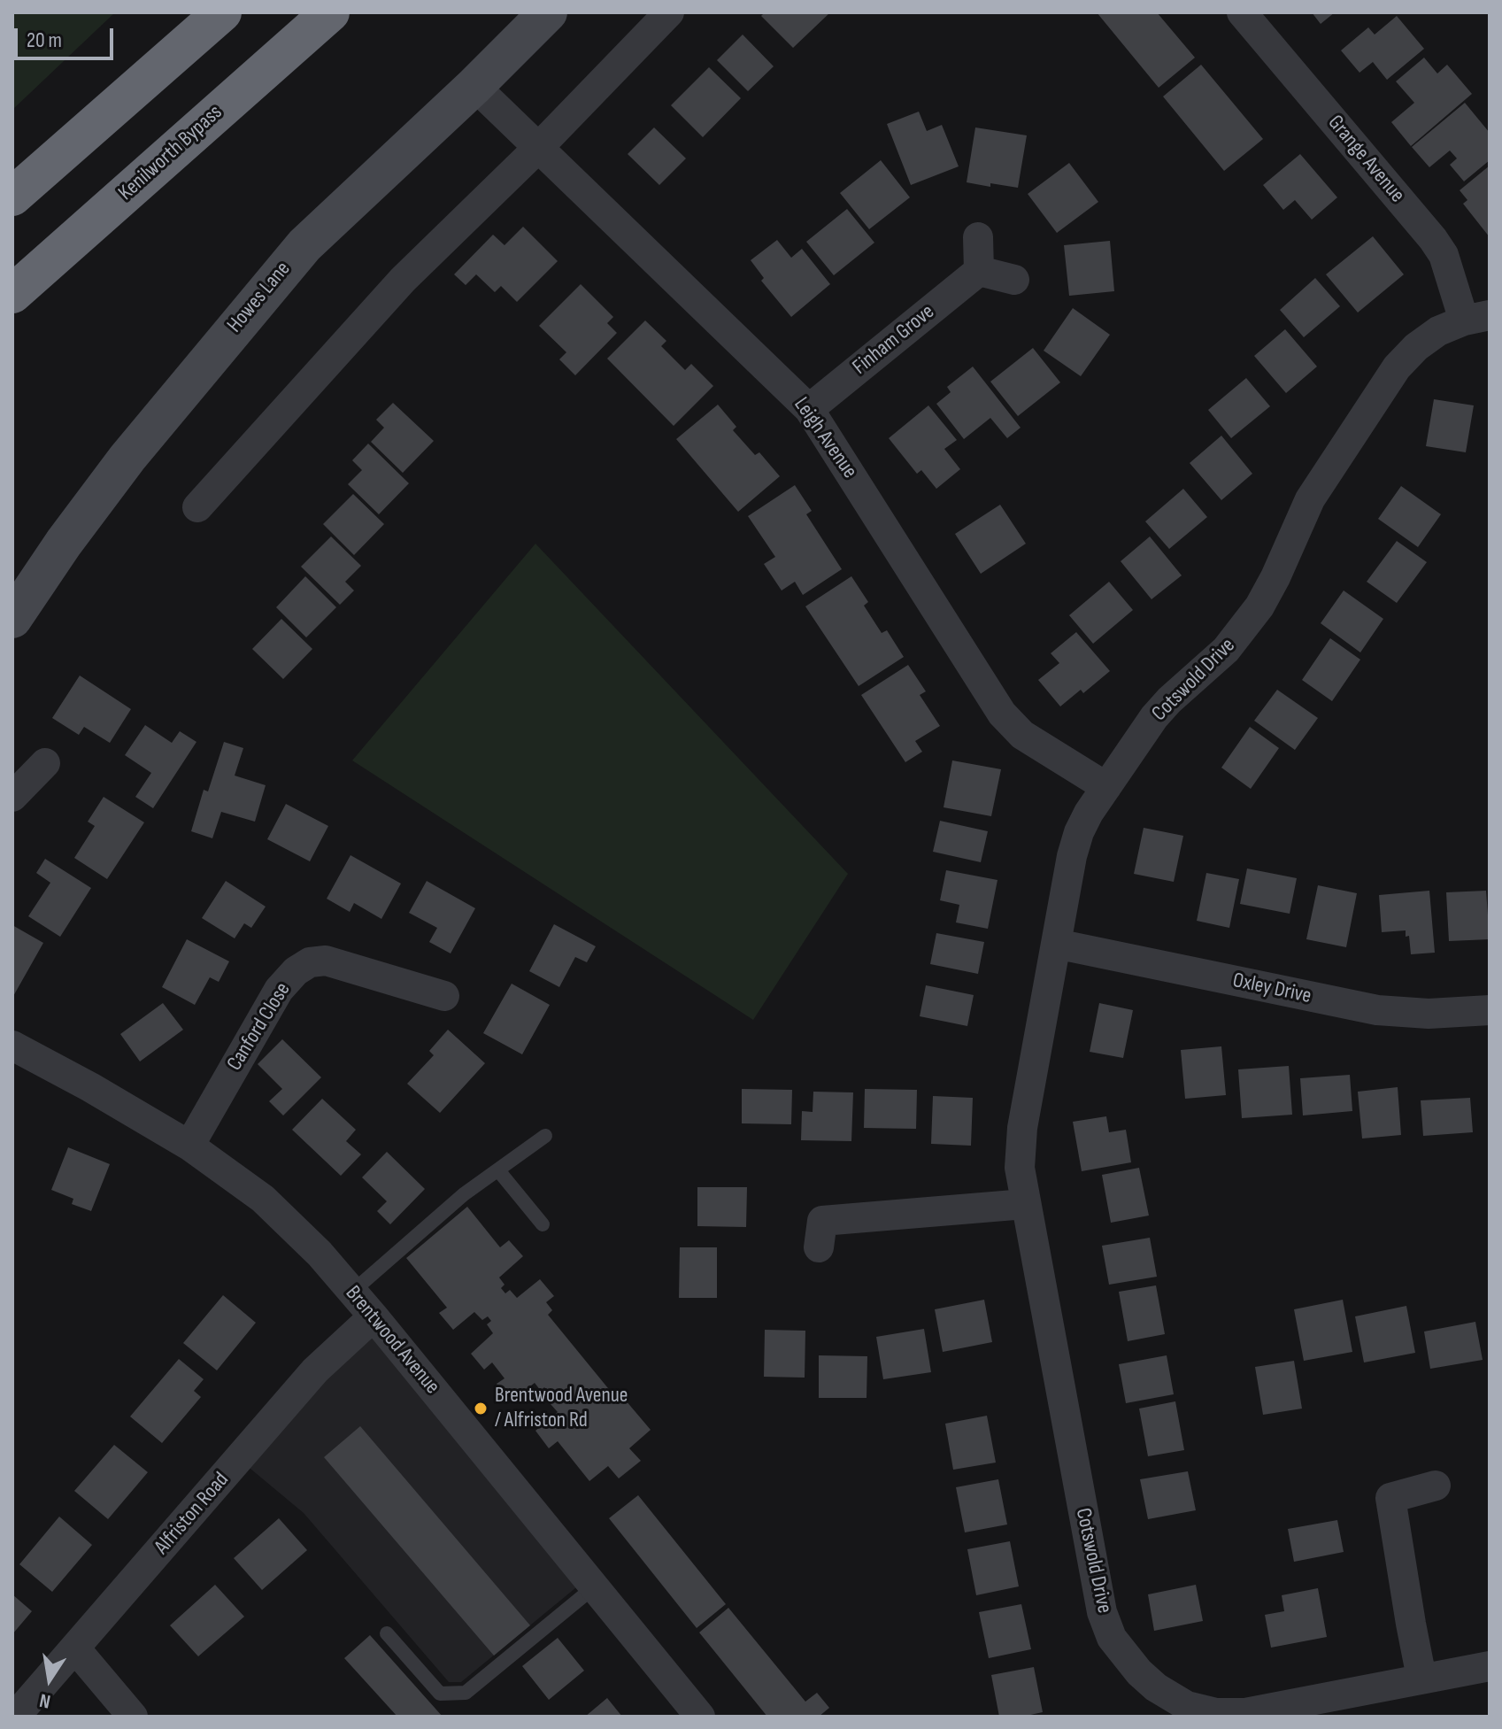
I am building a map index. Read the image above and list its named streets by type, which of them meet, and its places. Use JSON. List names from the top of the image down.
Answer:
{
  "streets": {
    "highway": ["Kenilworth Bypass"],
    "main road": ["Howes Lane"],
    "street": [
      "Grange Avenue",
      "Finham Grove",
      "Leigh Avenue",
      "Cotswold Drive",
      "Oxley Drive",
      "Canford Close",
      "Brentwood Avenue",
      "Alfriston Road"
    ]
  },
  "crossings": [
    ["Grange Avenue", "Cotswold Drive"],
    ["Howes Lane", "Leigh Avenue"],
    ["Finham Grove", "Leigh Avenue"],
    ["Leigh Avenue", "Cotswold Drive"],
    ["Cotswold Drive", "Oxley Drive"],
    ["Canford Close", "Brentwood Avenue"],
    ["Brentwood Avenue", "Alfriston Road"]
  ],
  "places": ["Brentwood Avenue / Alfriston Rd"],
  "scale_bar": "20 m",
  "north": "bottom"
}
